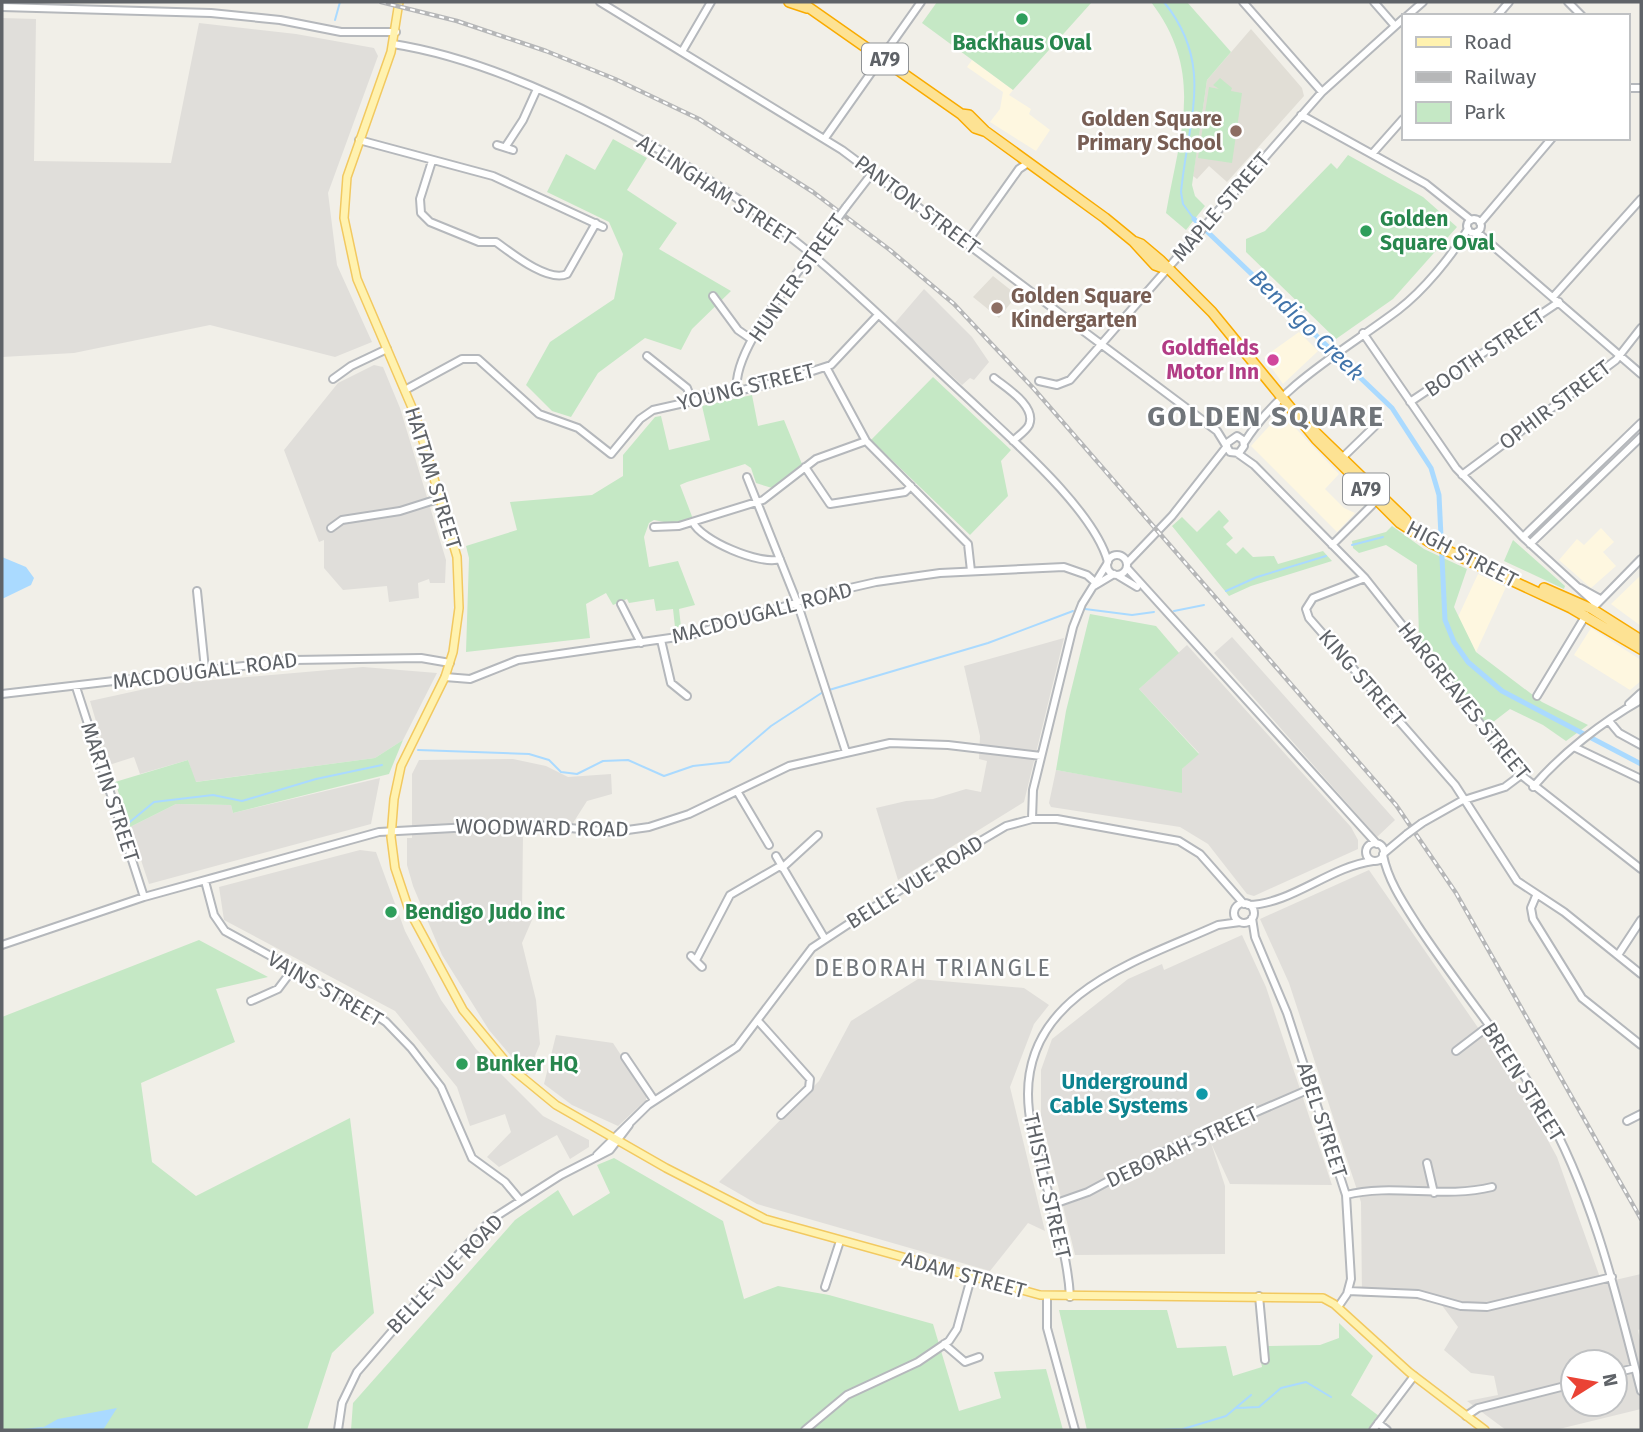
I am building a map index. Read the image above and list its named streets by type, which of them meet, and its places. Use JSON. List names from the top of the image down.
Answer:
{
  "streets": {
    "highway": ["A79", "HIGH STREET"],
    "main road": ["HATTAM STREET", "ADAM STREET"],
    "street": [
      "ALLINGHAM STREET",
      "PANTON STREET",
      "MAPLE STREET",
      "HUNTER STREET",
      "BOOTH STREET",
      "YOUNG STREET",
      "OPHIR STREET",
      "MACDOUGALL ROAD",
      "KING STREET",
      "HARGREAVES STREET",
      "MARTIN STREET",
      "WOODWARD ROAD",
      "BELLE VUE ROAD",
      "VAINS STREET",
      "BREEN STREET",
      "ABEL STREET",
      "DEBORAH STREET",
      "THISTLE STREET"
    ]
  },
  "crossings": [
    ["ALLINGHAM STREET", "HUNTER STREET"],
    ["ALLINGHAM STREET", "YOUNG STREET"],
    ["ALLINGHAM STREET", "HATTAM STREET"],
    ["PANTON STREET", "MAPLE STREET"],
    ["PANTON STREET", "HUNTER STREET"],
    ["MAPLE STREET", "HIGH STREET"],
    ["HUNTER STREET", "YOUNG STREET"],
    ["YOUNG STREET", "HATTAM STREET"],
    ["HATTAM STREET", "MACDOUGALL ROAD"],
    ["HATTAM STREET", "WOODWARD ROAD"],
    ["HATTAM STREET", "BELLE VUE ROAD"],
    ["HATTAM STREET", "ADAM STREET"],
    ["MACDOUGALL ROAD", "MARTIN STREET"],
    ["KING STREET", "HARGREAVES STREET"],
    ["MARTIN STREET", "WOODWARD ROAD"],
    ["WOODWARD ROAD", "VAINS STREET"],
    ["BELLE VUE ROAD", "VAINS STREET"],
    ["BELLE VUE ROAD", "ADAM STREET"],
    ["ABEL STREET", "DEBORAH STREET"],
    ["ABEL STREET", "THISTLE STREET"],
    ["ABEL STREET", "ADAM STREET"],
    ["DEBORAH STREET", "THISTLE STREET"],
    ["THISTLE STREET", "ADAM STREET"]
  ],
  "districts": ["GOLDEN SQUARE", "DEBORAH TRIANGLE"],
  "water": ["Bendigo Creek"],
  "places": [
    "Backhaus Oval",
    "Golden Square Primary School",
    "Golden Square Oval",
    "Golden Square Kindergarten",
    "Goldfields Motor Inn",
    "Bendigo Judo inc",
    "Bunker HQ",
    "Underground Cable Systems"
  ],
  "legend": ["Road", "Railway", "Park"],
  "north": "right"
}
